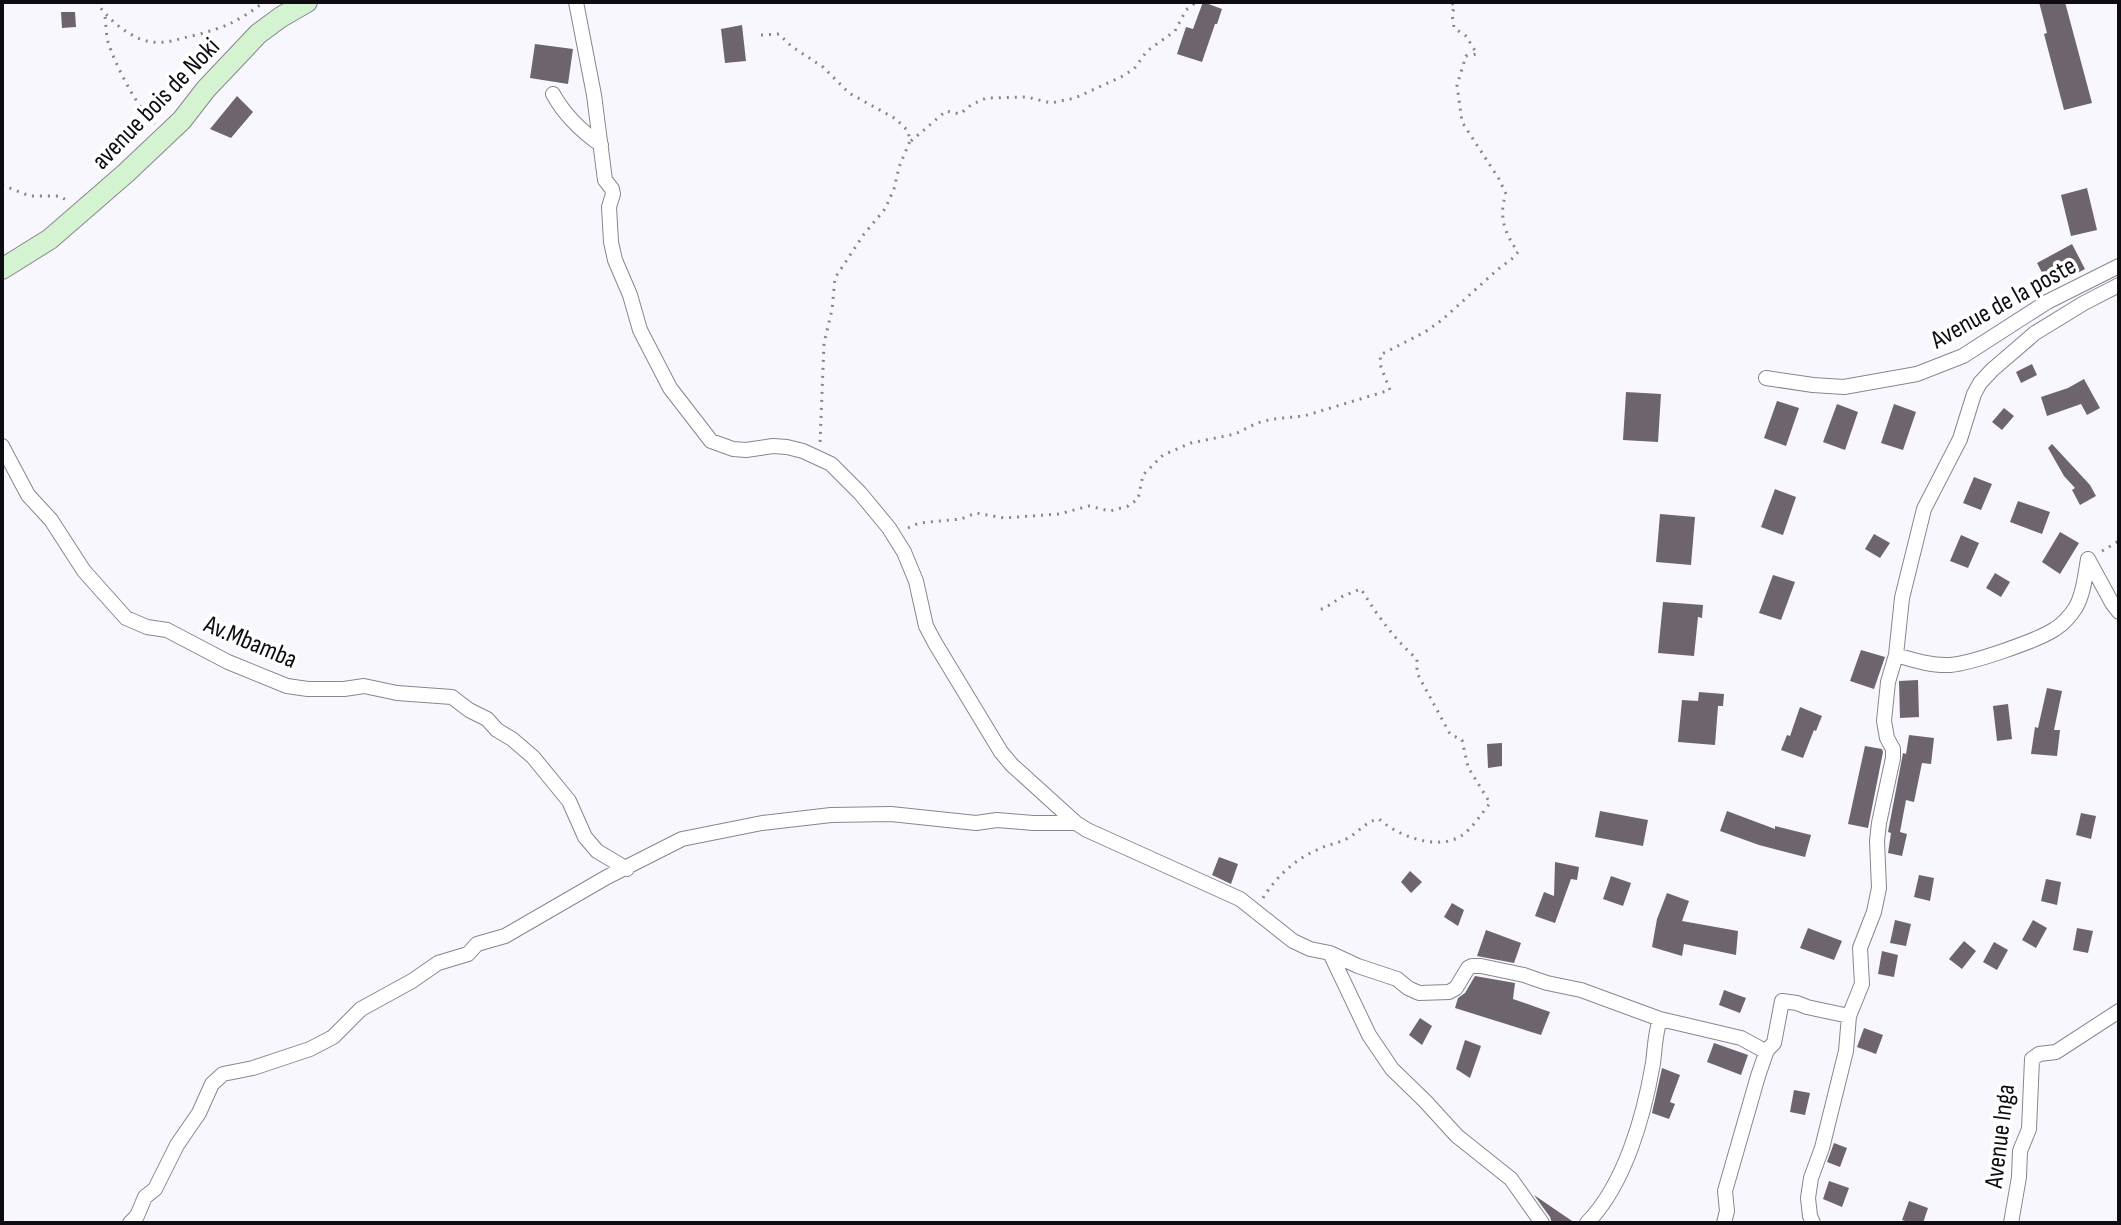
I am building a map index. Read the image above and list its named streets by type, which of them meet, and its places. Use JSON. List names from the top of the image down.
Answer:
{
  "streets": {
    "street": [
      "avenue bois de Noki",
      "Avenue de la poste",
      "Av.Mbamba",
      "Avenue Inga"
    ]
  }
}
